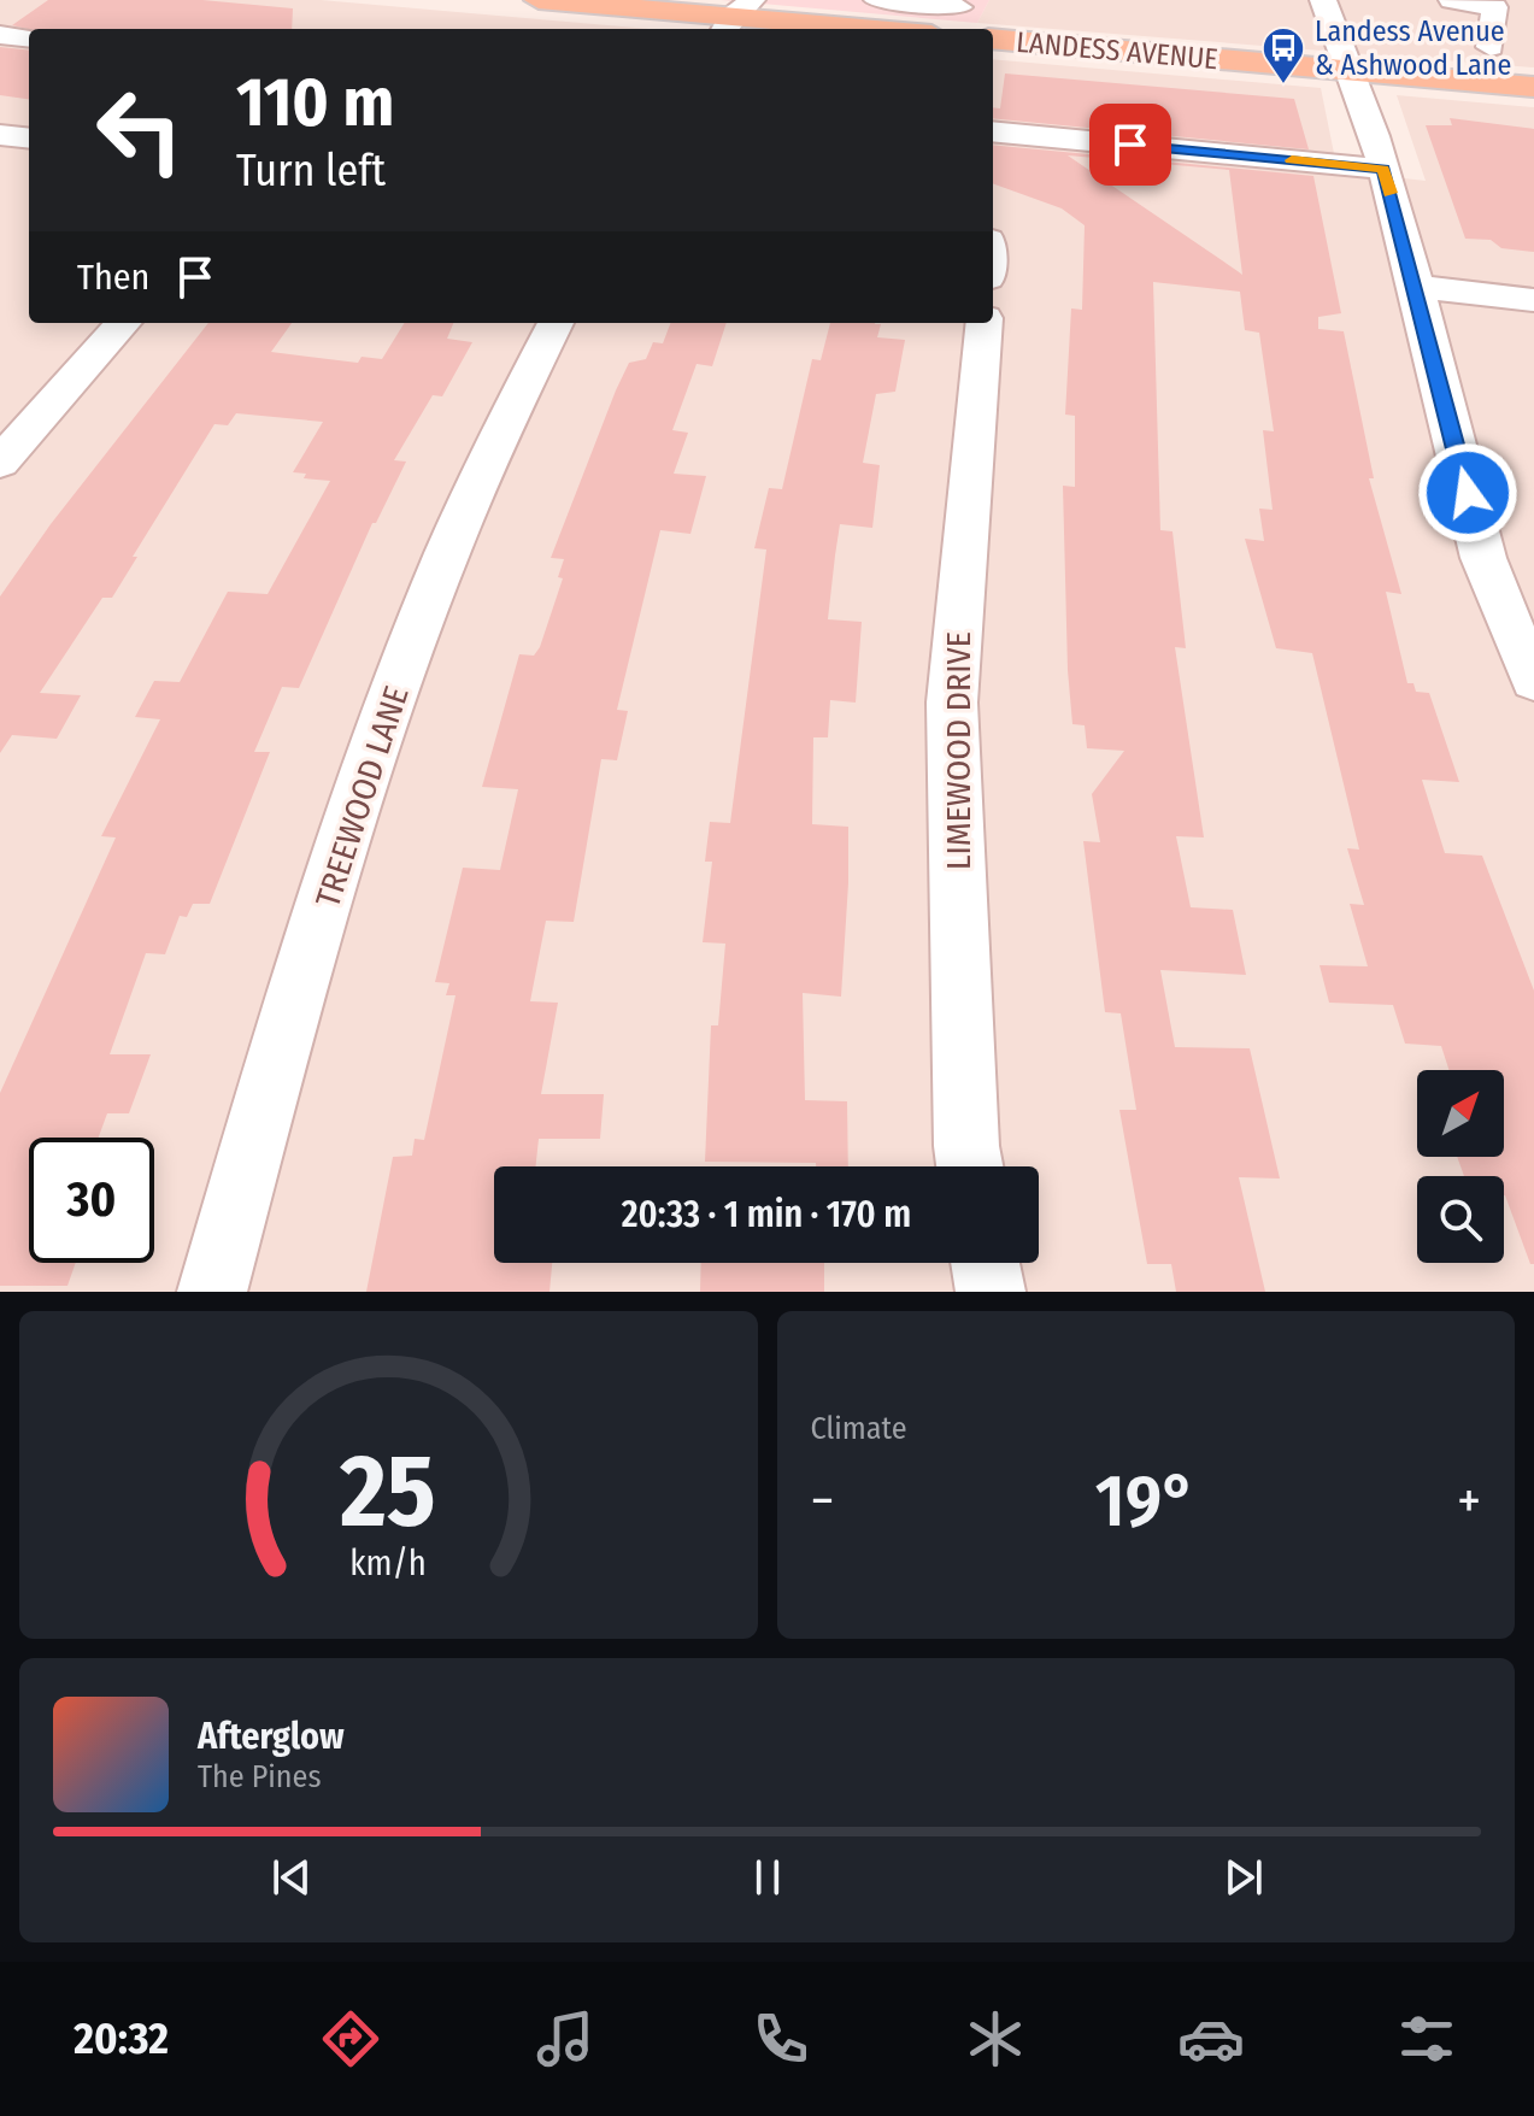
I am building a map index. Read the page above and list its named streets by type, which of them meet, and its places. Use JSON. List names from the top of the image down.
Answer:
{
  "streets": {
    "main road": ["LANDESS AVENUE"],
    "street": ["LIMEWOOD DRIVE", "TREEWOOD LANE"]
  },
  "places": {
    "bus stop": ["Landess Avenue & Ashwood Lane"]
  },
  "north": "top right",
  "page": {
    "turn": ["110 m", "Turn left"],
    "then": "Then",
    "limit": "30",
    "trip": "20:33 · 1 min · 170 m",
    "tile": "Climate",
    "heat": ["−", "19°", "+"],
    "song": ["Afterglow", "The Pines"],
    "tabs": "20:32",
    "gauge": ["25", "km/h"]
  }
}
